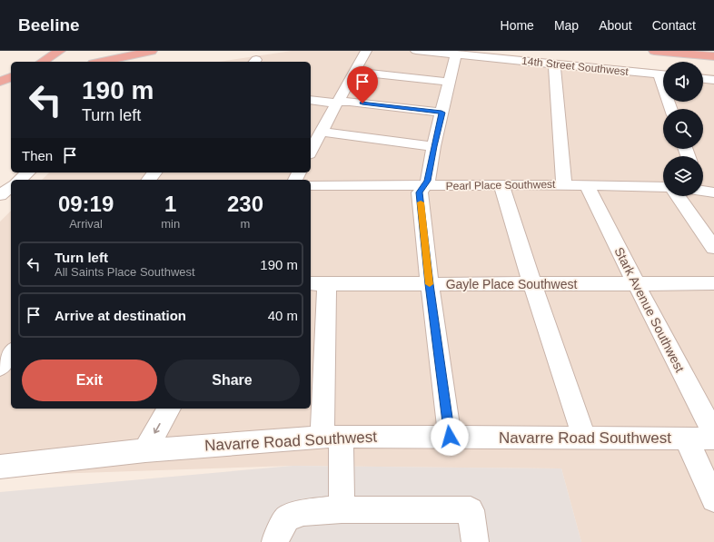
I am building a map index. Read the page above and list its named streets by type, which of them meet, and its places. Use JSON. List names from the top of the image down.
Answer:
{
  "streets": {
    "street": [
      "14th Street Southwest",
      "Pearl Place Southwest",
      "Gayle Place Southwest",
      "Stark Avenue Southwest",
      "Navarre Road Southwest"
    ]
  },
  "crossings": [
    ["Pearl Place Southwest", "Stark Avenue Southwest"],
    ["Gayle Place Southwest", "Stark Avenue Southwest"]
  ],
  "page": {
    "header": "Beeline",
    "nav": [
      "Home",
      "Map",
      "About",
      "Contact"
    ],
    "turn": ["190 m", "Turn left"],
    "then": "Then",
    "eta": [
      "09:19",
      "Arrival",
      "1",
      "min",
      "230",
      "m"
    ],
    "list": [
      {
        "name": "Turn left",
        "note": "All Saints Place Southwest",
        "value": "190 m"
      },
      {
        "name": "Arrive at destination",
        "value": "40 m"
      }
    ],
    "buttons": ["Exit", "Share"]
  }
}
